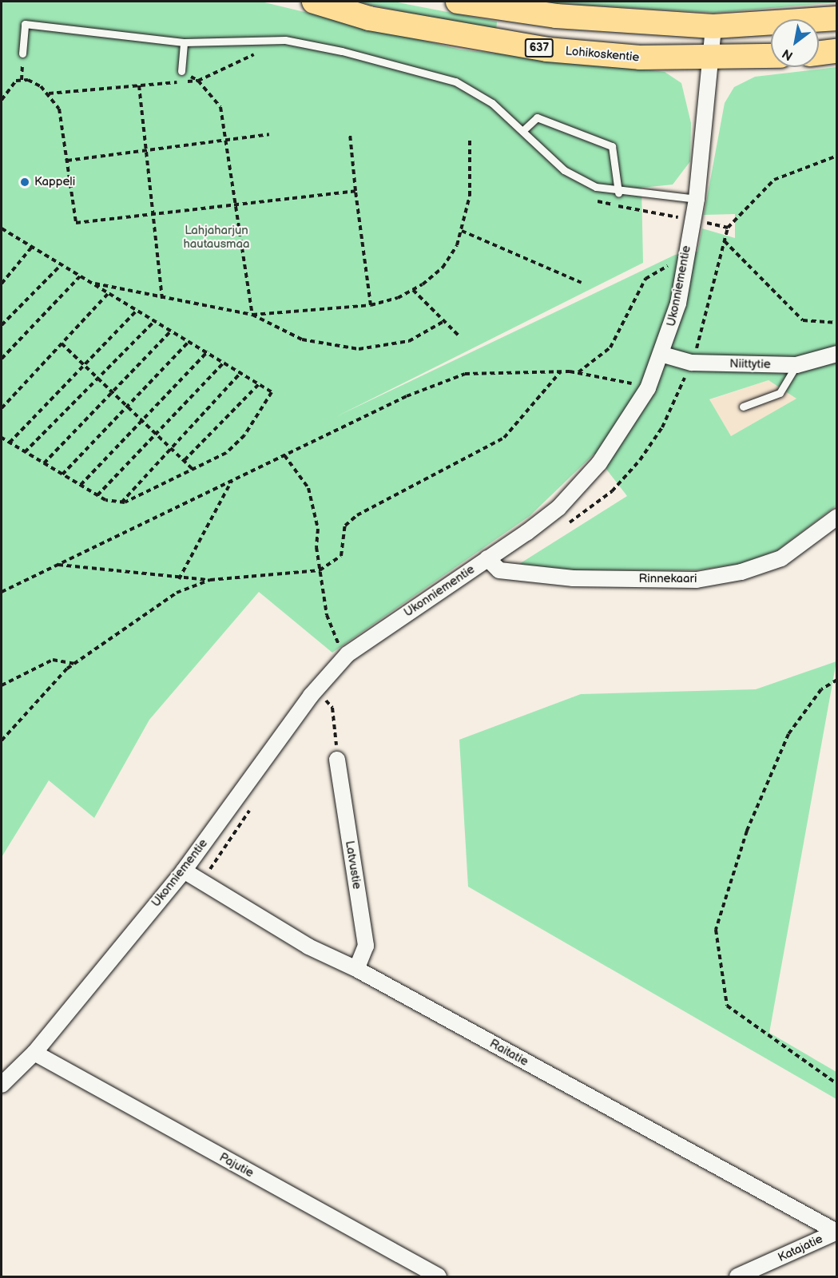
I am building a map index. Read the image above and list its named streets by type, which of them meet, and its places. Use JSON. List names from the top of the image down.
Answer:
{
  "streets": {
    "main road": ["637", "Lohikoskentie"],
    "street": [
      "Ukonniementie",
      "Niittytie",
      "Rinnekaari",
      "Latvustie",
      "Raitatie",
      "Pajutie",
      "Katajatie"
    ]
  },
  "crossings": [
    ["Lohikoskentie", "Ukonniementie"],
    ["Ukonniementie", "Niittytie"],
    ["Ukonniementie", "Rinnekaari"],
    ["Ukonniementie", "Raitatie"],
    ["Ukonniementie", "Pajutie"],
    ["Latvustie", "Raitatie"],
    ["Raitatie", "Katajatie"]
  ],
  "parks": ["Lahjaharjun hautausmaa"],
  "places": ["Kappeli"],
  "north": "bottom left"
}
